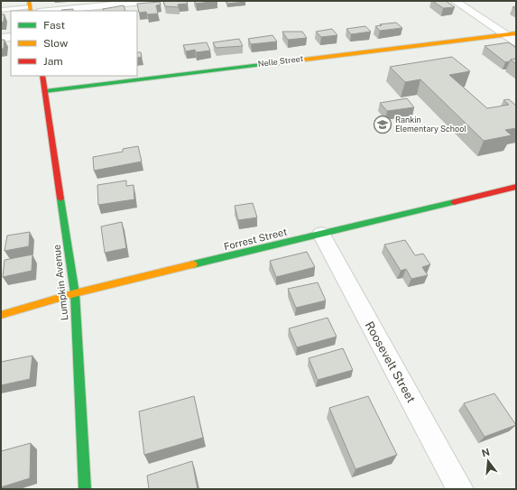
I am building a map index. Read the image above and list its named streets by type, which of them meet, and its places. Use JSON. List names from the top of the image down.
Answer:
{
  "streets": {
    "street": [
      "Nelle Street",
      "Forrest Street",
      "Lumpkin Avenue",
      "Roosevelt Street"
    ]
  },
  "crossings": [
    ["Nelle Street", "Lumpkin Avenue"],
    ["Forrest Street", "Lumpkin Avenue"],
    ["Forrest Street", "Roosevelt Street"]
  ],
  "places": {
    "school or university": ["Rankin Elementary School"]
  },
  "legend": ["Fast", "Slow", "Jam"],
  "north": "top"
}
